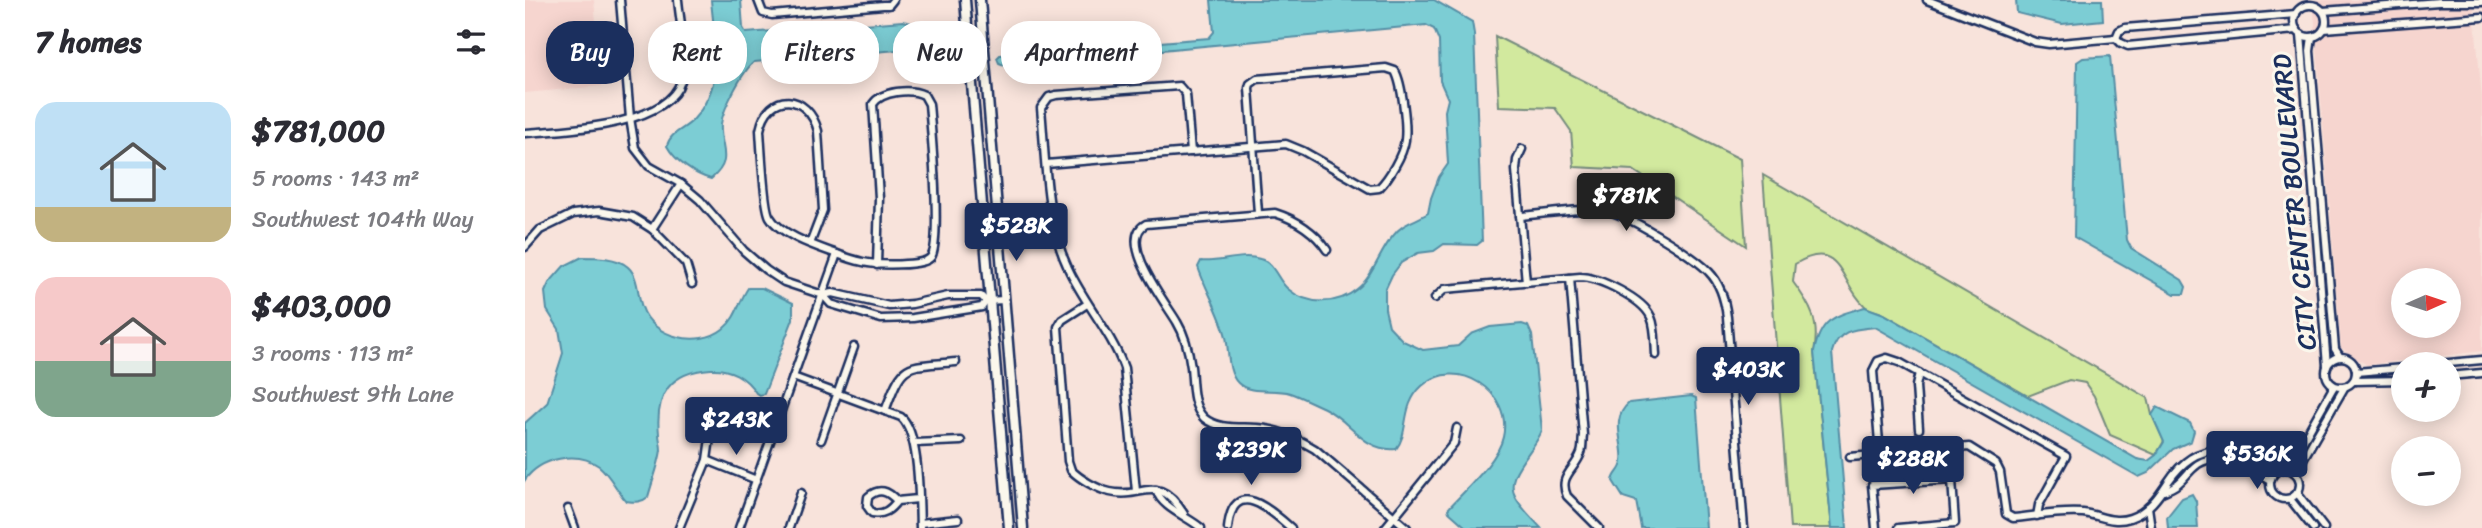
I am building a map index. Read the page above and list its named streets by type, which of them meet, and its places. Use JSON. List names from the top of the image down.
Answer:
{
  "streets": {
    "street": ["CITY CENTER BOULEVARD"]
  },
  "north": "right",
  "page": {
    "heading": "7 homes",
    "chip": [
      "Buy",
      "Rent",
      "Filters",
      "New",
      "Apartment"
    ],
    "list": [
      {
        "name": "$781,000",
        "note": "5 rooms · 143 m² · Southwest 104th Way"
      },
      {
        "name": "$403,000",
        "note": "3 rooms · 113 m² · Southwest 9th Lane"
      }
    ],
    "price": [
      "$781K",
      "$528K",
      "$403K",
      "$243K",
      "$239K",
      "$536K",
      "$288K"
    ],
    "map_buttons": ["+", "−"]
  }
}
